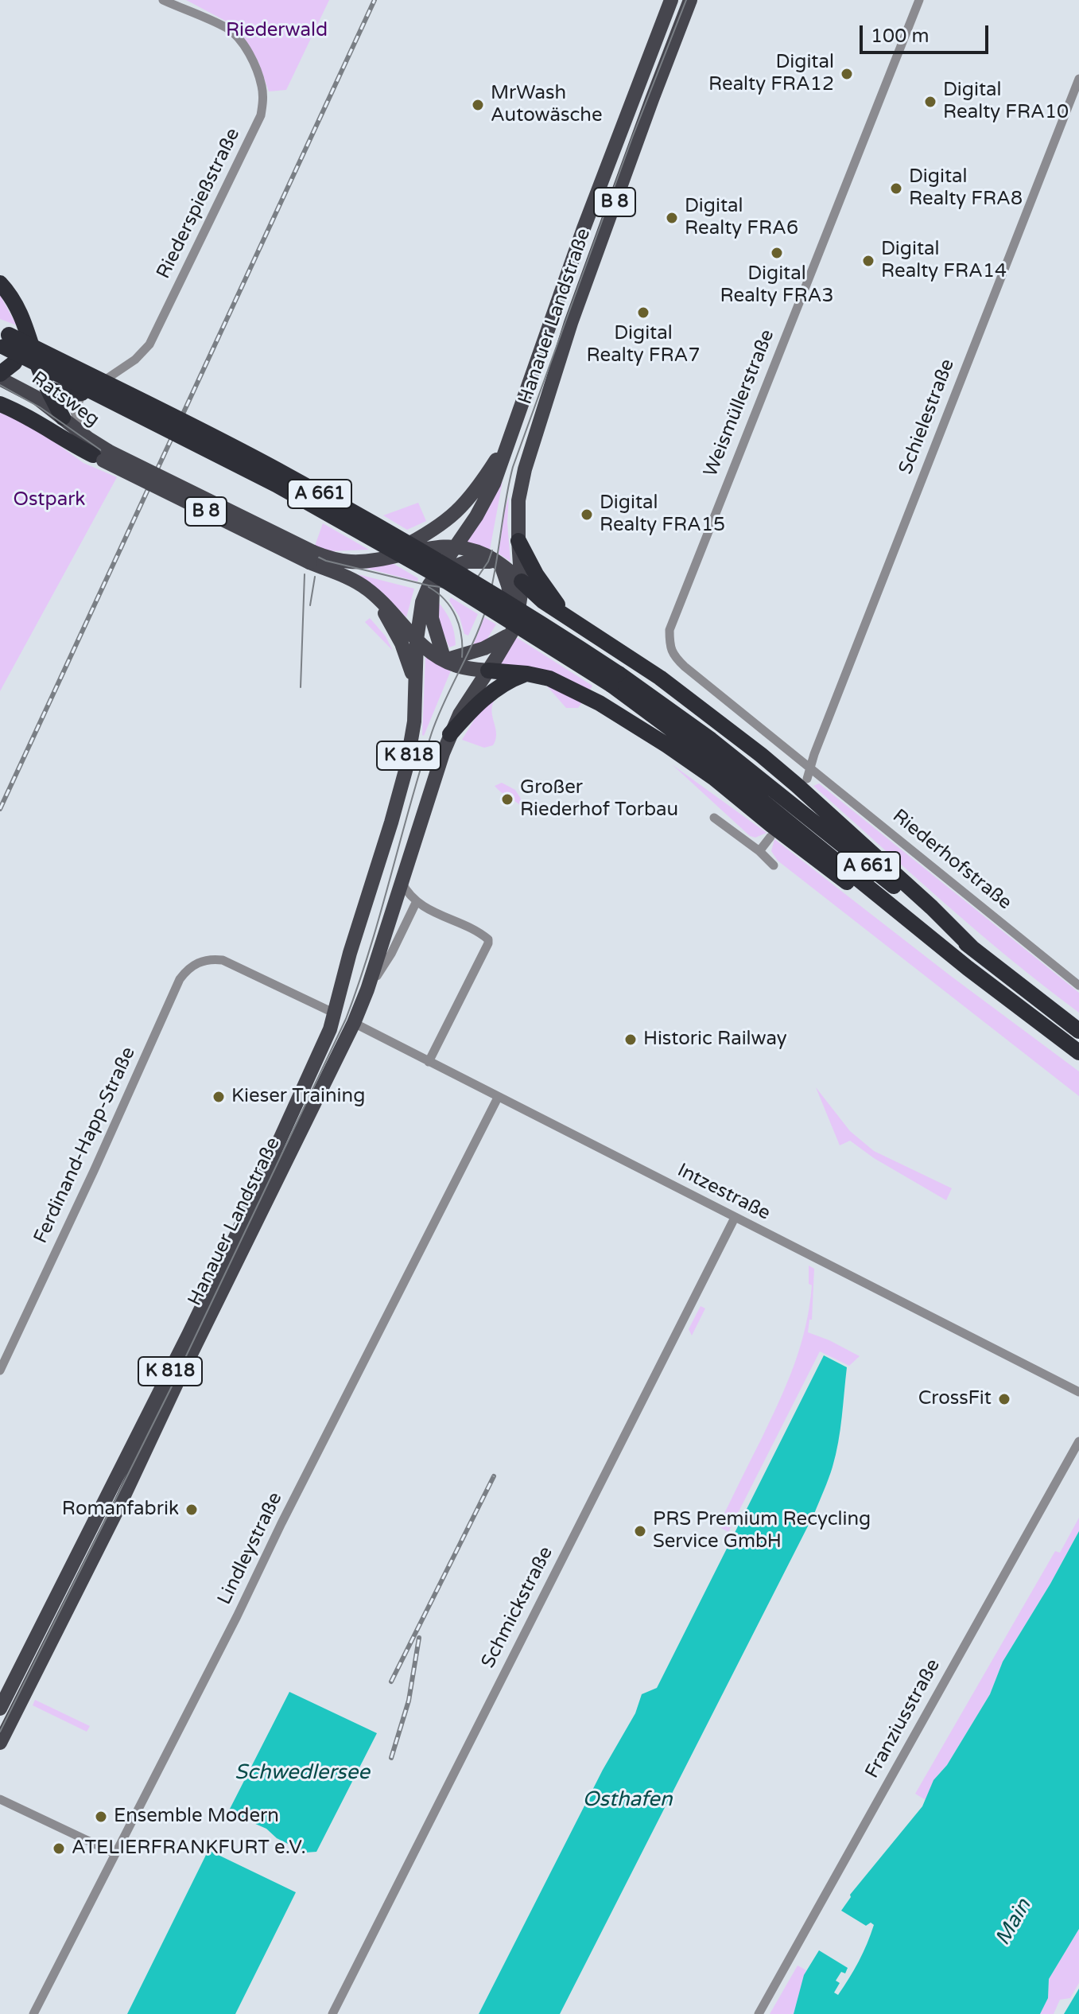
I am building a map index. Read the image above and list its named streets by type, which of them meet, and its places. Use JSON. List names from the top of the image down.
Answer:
{
  "streets": {
    "highway": ["A 661"],
    "main road": [
      "B 8",
      "Hanauer Landstraße",
      "Ratsweg",
      "K 818"
    ],
    "street": [
      "Riederspießstraße",
      "Weismüllerstraße",
      "Schielestraße",
      "Riederhofstraße",
      "Ferdinand-Happ-Straße",
      "Intzestraße",
      "Lindleystraße",
      "Schmickstraße",
      "Franziusstraße"
    ]
  },
  "crossings": [
    ["B 8", "Hanauer Landstraße"],
    ["B 8", "Ratsweg"],
    ["B 8", "K 818"],
    ["Hanauer Landstraße", "K 818"],
    ["Hanauer Landstraße", "Ferdinand-Happ-Straße"],
    ["Hanauer Landstraße", "Intzestraße"],
    ["Weismüllerstraße", "Schielestraße"],
    ["Weismüllerstraße", "Riederhofstraße"],
    ["Schielestraße", "Riederhofstraße"],
    ["Intzestraße", "Lindleystraße"],
    ["Intzestraße", "Schmickstraße"]
  ],
  "water": ["Schwedlersee", "Osthafen", "Main"],
  "parks": ["Riederwald", "Ostpark"],
  "places": [
    "Digital Realty FRA12",
    "Digital Realty FRA10",
    "MrWash Autowäsche",
    "Digital Realty FRA8",
    "Digital Realty FRA6",
    "Digital Realty FRA3",
    "Digital Realty FRA14",
    "Digital Realty FRA7",
    "Digital Realty FRA15",
    "Großer Riederhof Torbau",
    "Historic Railway",
    "Kieser Training",
    "CrossFit",
    "Romanfabrik",
    "PRS Premium Recycling Service GmbH",
    "Ensemble Modern",
    "ATELIERFRANKFURT e.V."
  ],
  "scale_bar": "100 m"
}
